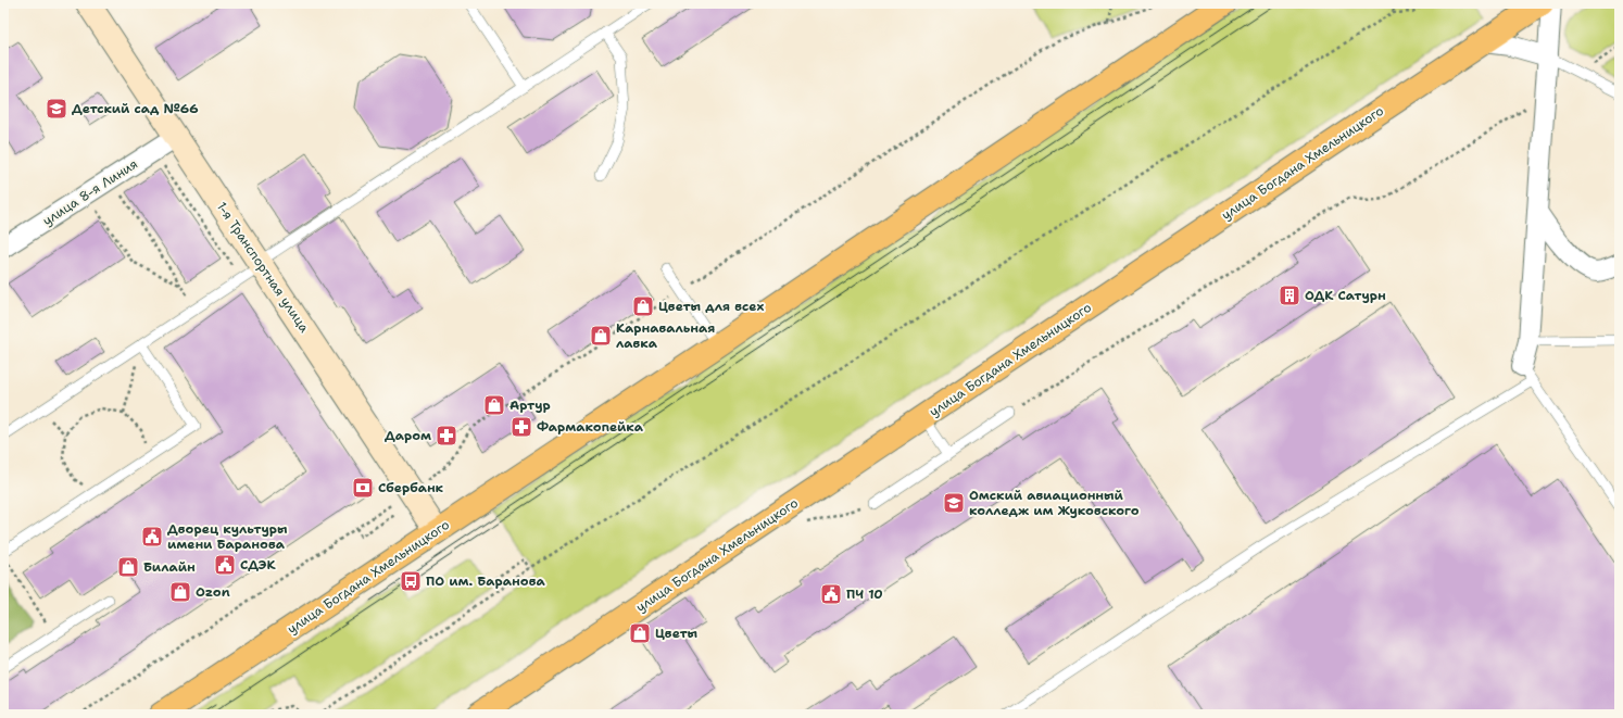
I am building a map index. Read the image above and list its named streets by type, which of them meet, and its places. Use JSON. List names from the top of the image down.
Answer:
{
  "streets": {
    "main road": ["улица Богдана Хмельницкого"],
    "street": ["улица 8-я Линия", "1-я Транспортная улица"]
  },
  "crossings": [
    ["улица Богдана Хмельницкого", "1-я Транспортная улица"],
    ["улица 8-я Линия", "1-я Транспортная улица"]
  ],
  "places": {
    "school or university": ["Детский сад №66", "Омский авиационный колледж им Жуковского"],
    "building": ["ОДК Сатурн"],
    "shop": [
      "Цветы для всех",
      "Карнавальная лавка",
      "Артур",
      "Билайн",
      "Ozon",
      "Цветы"
    ],
    "pharmacy": ["Фармакопейка", "Даром"],
    "bank": ["Сбербанк"],
    "public building": ["Дворец культуры имени Баранова", "СДЭК", "ПЧ 10"],
    "bus stop": ["ПО им. Баранова"]
  }
}
